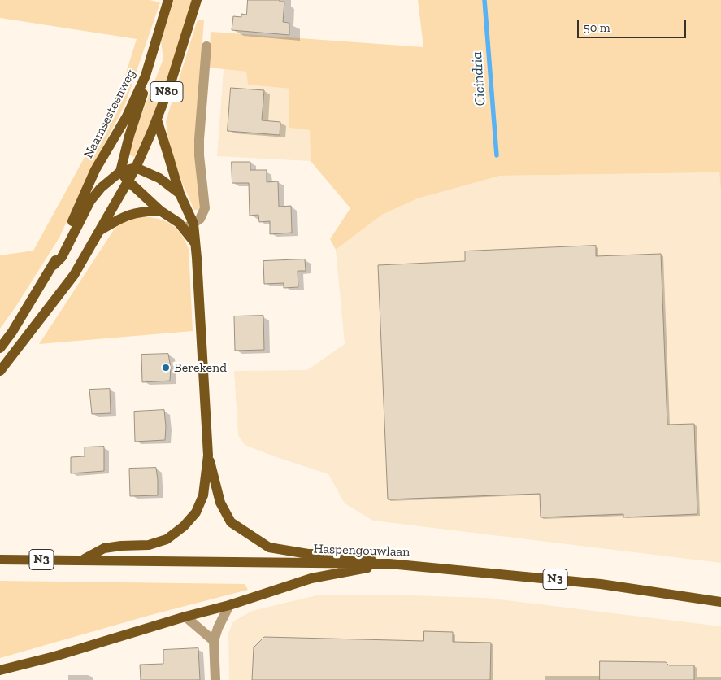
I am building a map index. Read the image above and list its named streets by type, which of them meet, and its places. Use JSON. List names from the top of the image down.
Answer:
{
  "streets": {
    "main road": [
      "N80",
      "Naamsesteenweg",
      "Haspengouwlaan",
      "N3"
    ]
  },
  "crossings": [
    ["N80", "Naamsesteenweg"]
  ],
  "water": ["Cicindria"],
  "places": ["Berekend"],
  "scale_bar": "50 m"
}
